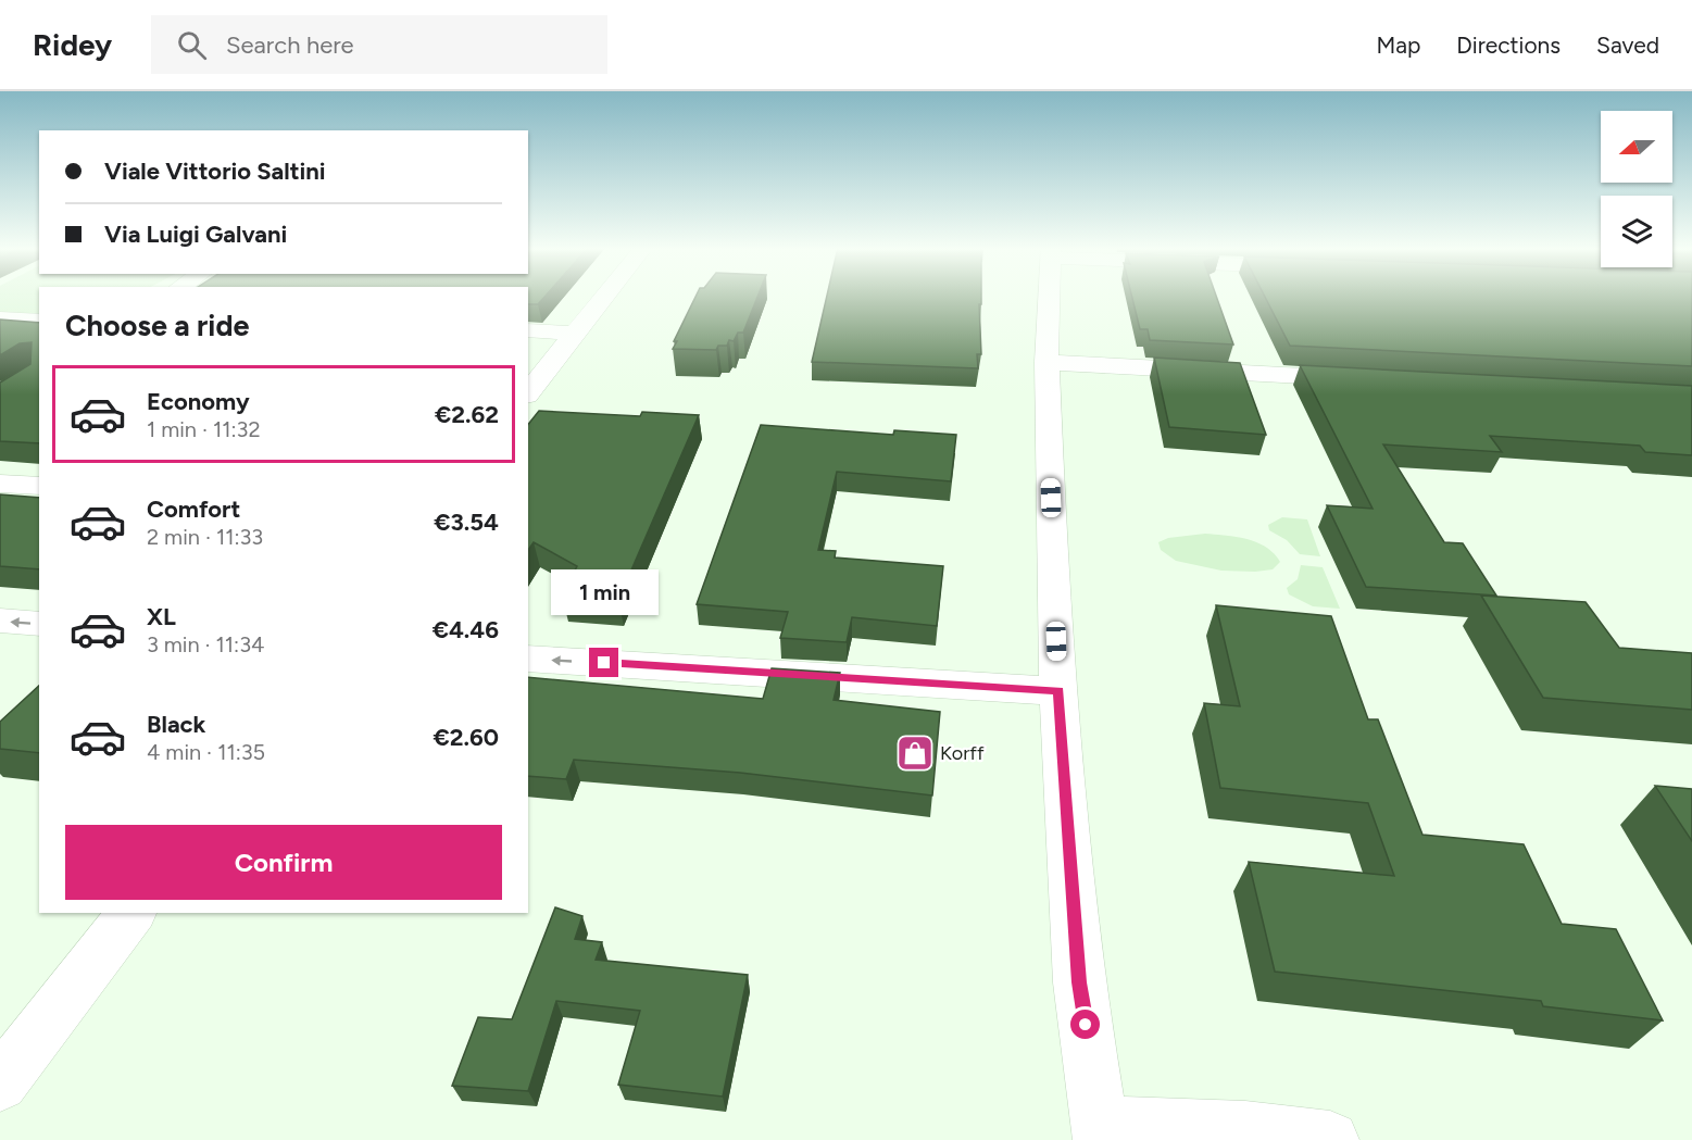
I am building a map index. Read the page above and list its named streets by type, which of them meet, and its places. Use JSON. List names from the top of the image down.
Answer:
{
  "places": {
    "shop": ["Korff"]
  },
  "north": "left",
  "page": {
    "header": "Ridey",
    "search": "Search here",
    "nav": ["Map", "Directions", "Saved"],
    "banner": ["Viale Vittorio Saltini", "Via Luigi Galvani"],
    "heading": "Choose a ride",
    "list": [
      {
        "name": "Economy",
        "note": "1 min · 11:32",
        "value": "€2.62"
      },
      {
        "name": "Comfort",
        "note": "2 min · 11:33",
        "value": "€3.54"
      },
      {
        "name": "XL",
        "note": "3 min · 11:34",
        "value": "€4.46"
      },
      {
        "name": "Black",
        "note": "4 min · 11:35",
        "value": "€2.60"
      }
    ],
    "bubble": "1 min",
    "buttons": "Confirm"
  }
}
